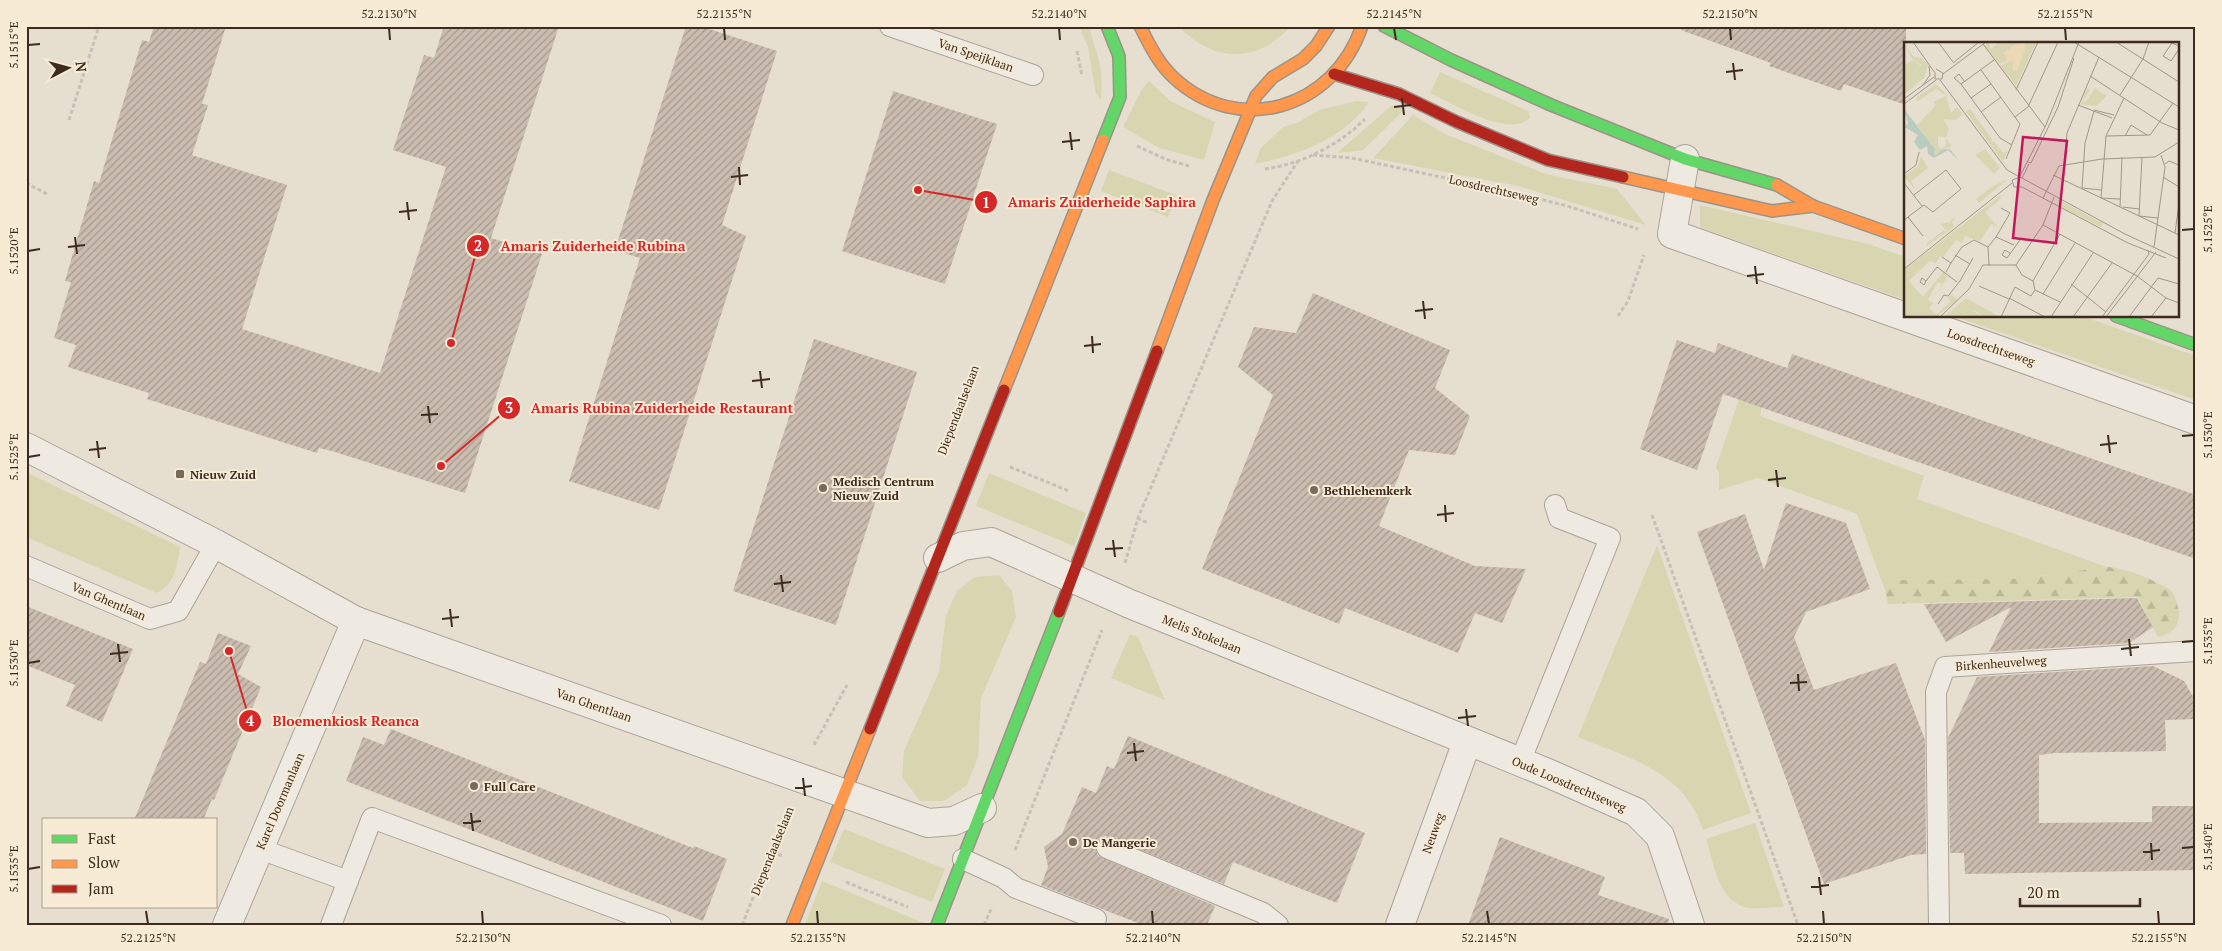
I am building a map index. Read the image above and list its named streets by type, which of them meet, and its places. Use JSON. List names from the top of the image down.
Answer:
{
  "streets": {
    "street": [
      "Loosdrechtseweg",
      "Van Ghentlaan",
      "Melis Stokelaan",
      "Oude Loosdrechtseweg",
      "Karel Doormanlaan",
      "Neuweg"
    ],
    "lane": ["Van Speijklaan", "Birkenheuvelweg"],
    "path": ["Diependaalselaan"]
  },
  "crossings": [
    ["Diependaalselaan", "Van Ghentlaan"],
    ["Van Ghentlaan", "Karel Doormanlaan"],
    ["Melis Stokelaan", "Oude Loosdrechtseweg"],
    ["Melis Stokelaan", "Neuweg"],
    ["Oude Loosdrechtseweg", "Neuweg"]
  ],
  "places": {
    "other": [
      "Amaris Zuiderheide Saphira",
      "Amaris Zuiderheide Rubina",
      "Amaris Rubina Zuiderheide Restaurant",
      "Medisch Centrum Nieuw Zuid",
      "Bethlehemkerk",
      "Bloemenkiosk Reanca",
      "Full Care",
      "De Mangerie"
    ],
    "transit": ["Nieuw Zuid"]
  },
  "legend": ["Fast", "Slow", "Jam"],
  "scale_bar": "20 m",
  "north": "right",
  "coordinates": [
    "52.2130°N",
    "52.2135°N",
    "52.2140°N",
    "52.2145°N",
    "52.2150°N",
    "52.2155°N",
    "5.1515°E",
    "5.1525°E",
    "5.1520°E",
    "5.1530°E",
    "5.1535°E",
    "5.1540°E",
    "52.2125°N"
  ]
}
